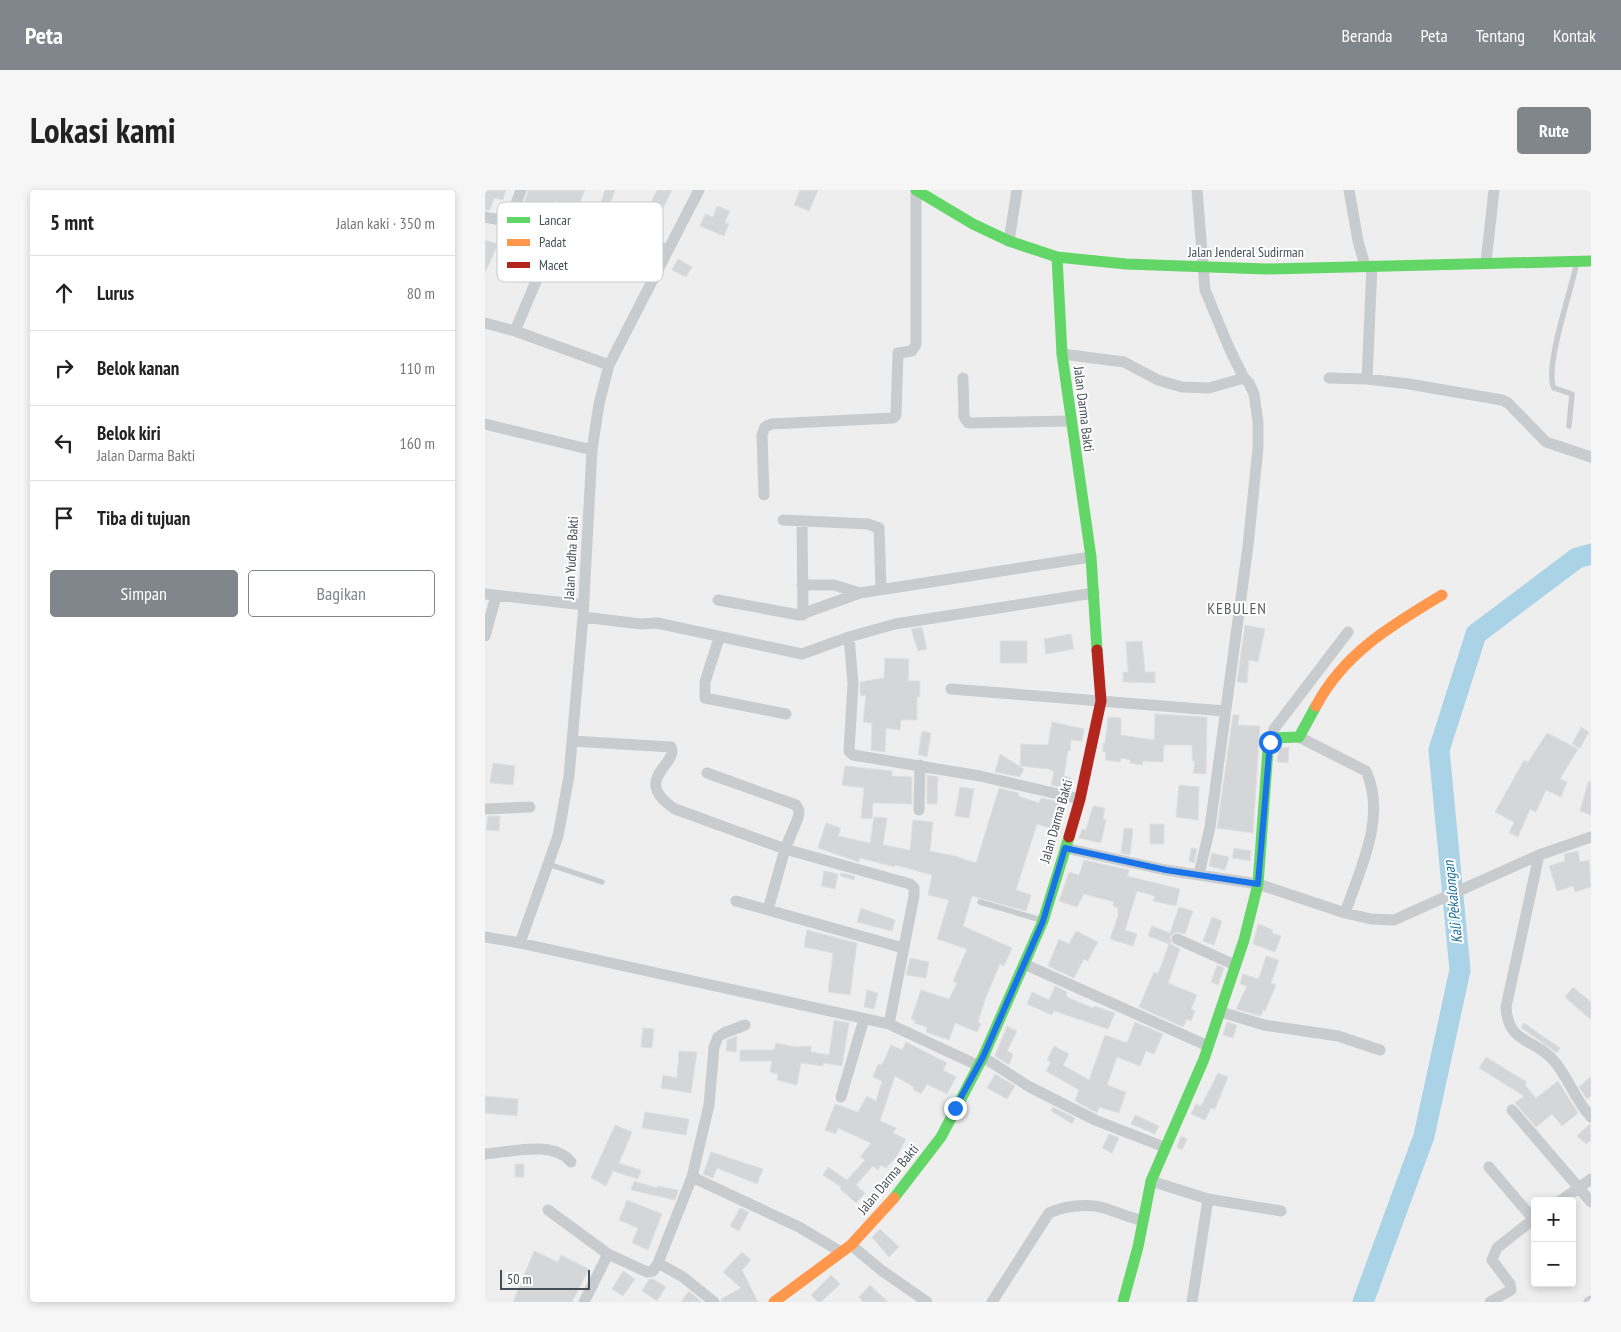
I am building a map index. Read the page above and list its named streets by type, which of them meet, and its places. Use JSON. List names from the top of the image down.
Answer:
{
  "streets": {
    "main road": ["Jalan Jenderal Sudirman", "Jalan Darma Bakti"],
    "street": ["Jalan Yudha Bakti"]
  },
  "crossings": [
    ["Jalan Jenderal Sudirman", "Jalan Darma Bakti"]
  ],
  "districts": ["KEBULEN"],
  "water": ["Kali Pekalongan"],
  "legend": ["Lancar", "Padat", "Macet"],
  "scale_bar": "50 m",
  "page": {
    "header": "Peta",
    "nav": [
      "Beranda",
      "Peta",
      "Tentang",
      "Kontak"
    ],
    "title": "Lokasi kami",
    "buttons": [
      "Rute",
      ["Simpan", "Bagikan"]
    ],
    "heading": ["5 mnt", "Jalan kaki · 350 m"],
    "list": [
      ["Lurus", "80 m"],
      ["Belok kanan", "110 m"],
      ["Belok kiri", "Jalan Darma Bakti", "160 m"],
      "Tiba di tujuan"
    ],
    "map_buttons": ["+", "−"],
    "scale": "50 m"
  }
}
